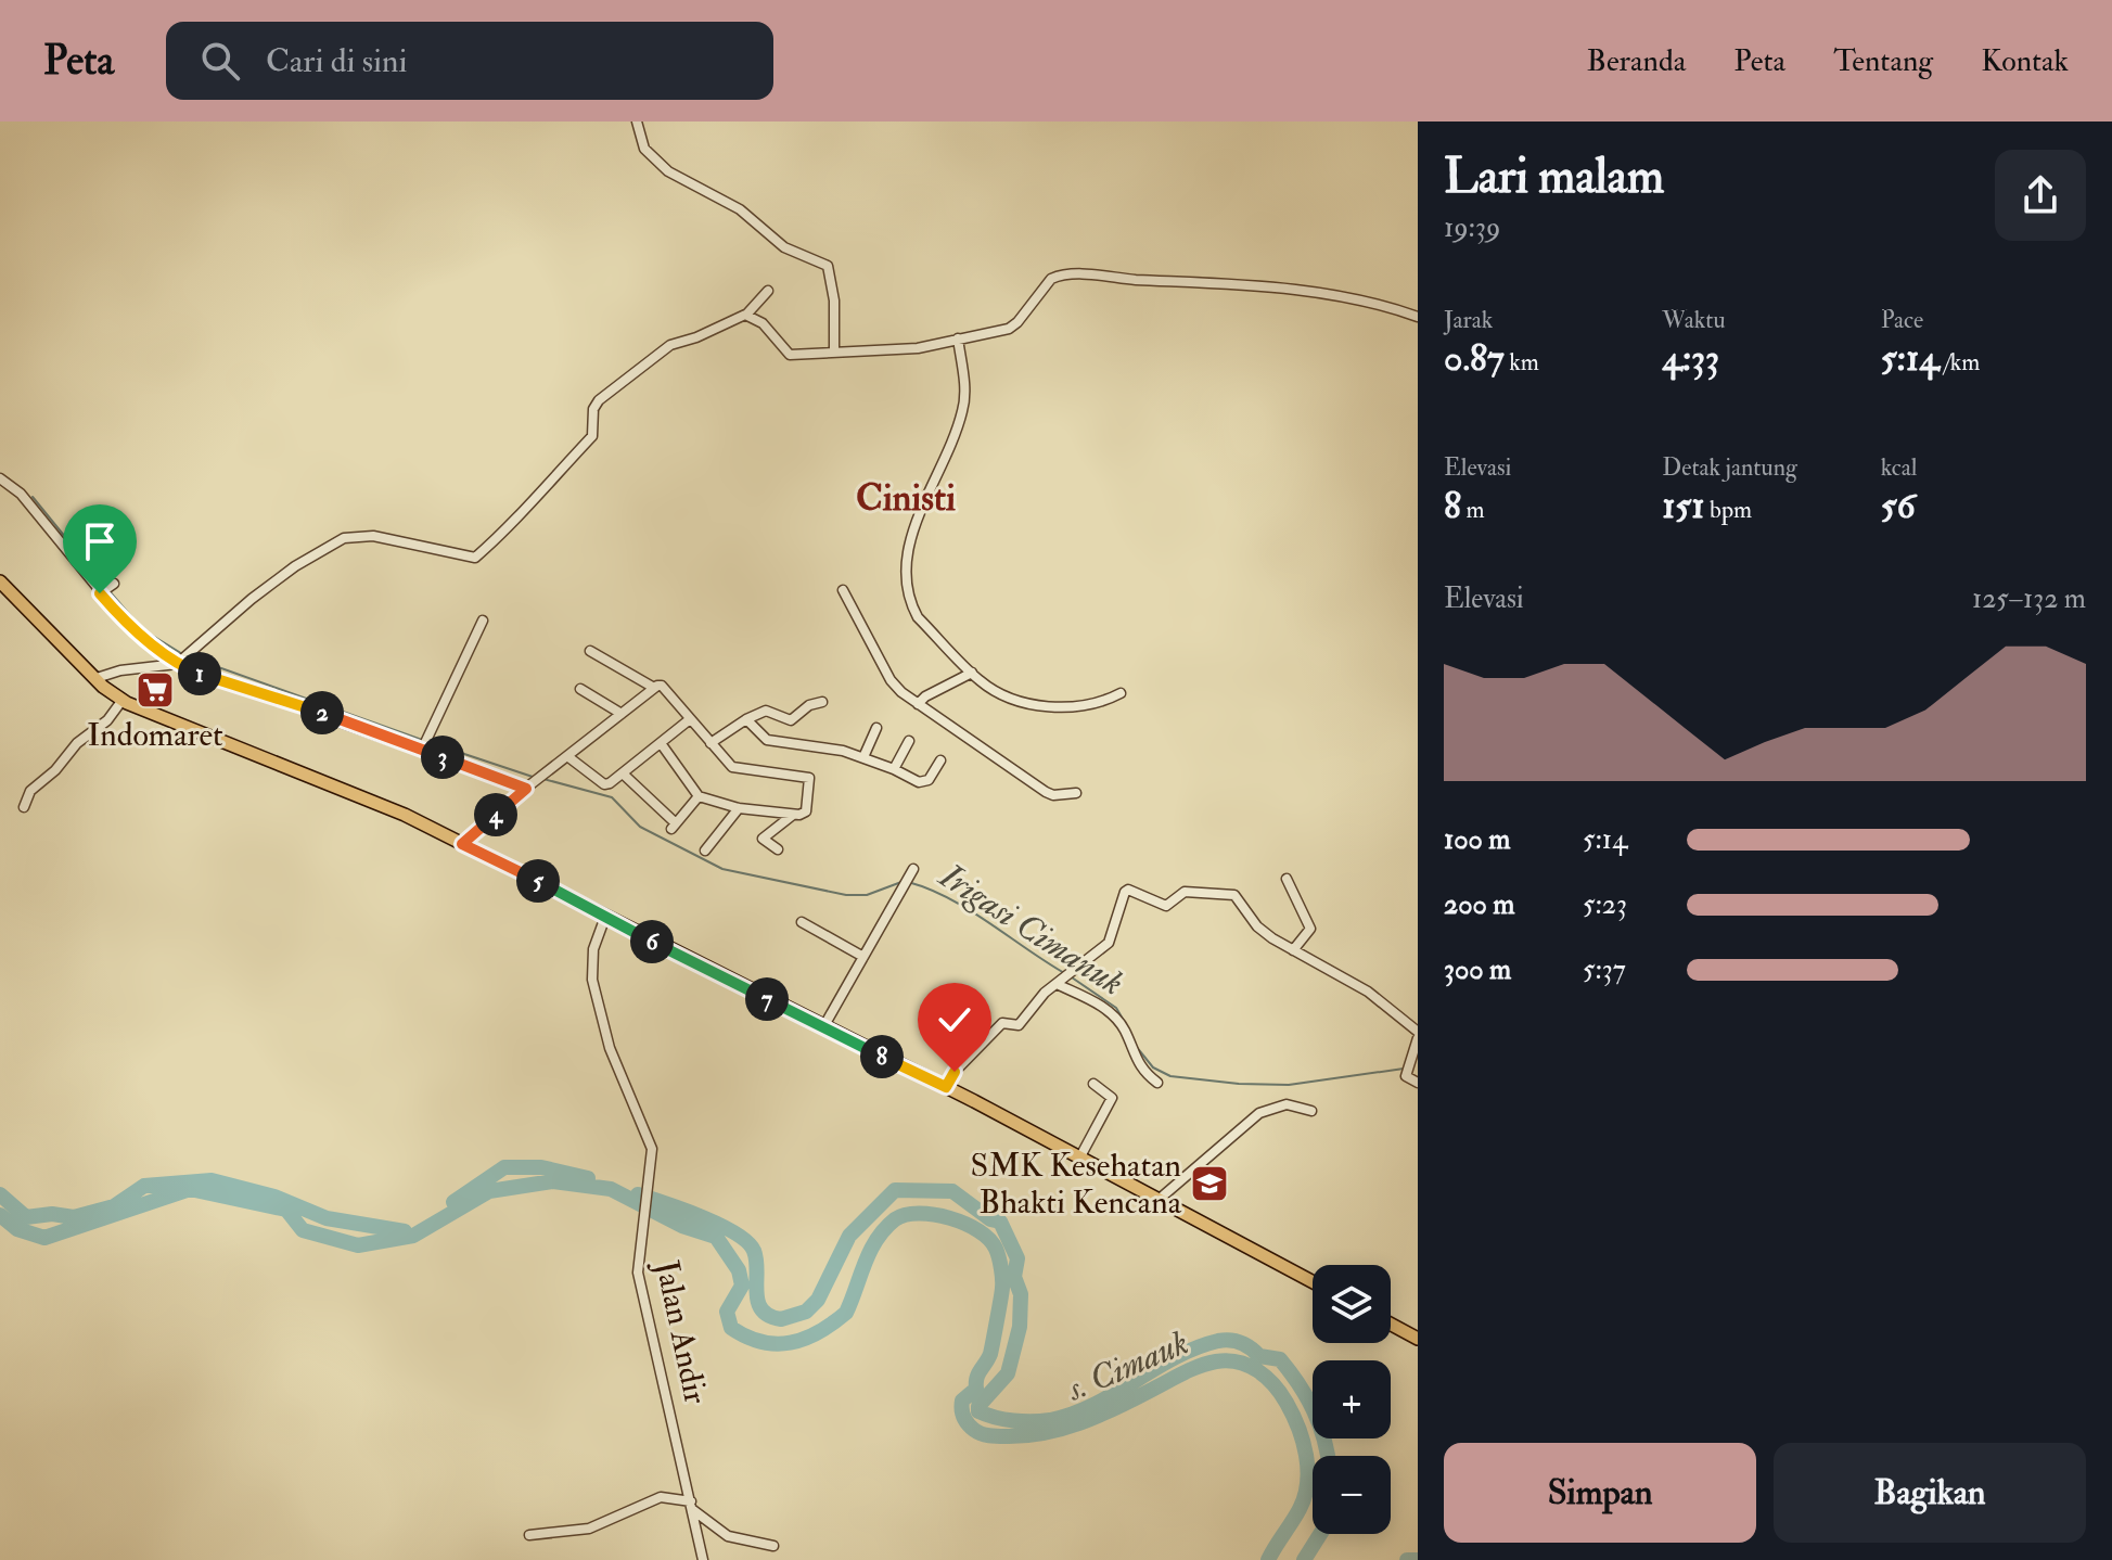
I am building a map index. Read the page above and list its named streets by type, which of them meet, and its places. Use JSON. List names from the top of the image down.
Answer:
{
  "streets": {
    "street": ["Jalan Andir"]
  },
  "districts": ["Cinisti"],
  "water": ["Irigasi Cimanuk", "s. Cimauk"],
  "places": {
    "supermarket": ["Indomaret"],
    "school or university": ["SMK Kesehatan Bhakti Kencana"]
  },
  "page": {
    "header": "Peta",
    "search": "Cari di sini",
    "nav": [
      "Beranda",
      "Peta",
      "Tentang",
      "Kontak"
    ],
    "heading": ["Lari malam", "19:39"],
    "stats": [
      ["Jarak", "0.87 km"],
      ["Waktu", "4:33"],
      ["Pace", "5:14 /km"],
      ["Elevasi", "8 m"],
      ["Detak jantung", "151 bpm"],
      ["kcal", "56"]
    ],
    "chart": ["Elevasi", "125–132 m"],
    "pins": [
      "1",
      "2",
      "3",
      "4",
      "5",
      "6",
      "7",
      "8"
    ],
    "list": [
      {
        "name": "100 m",
        "note": "5:14"
      },
      {
        "name": "200 m",
        "note": "5:23"
      },
      {
        "name": "300 m",
        "note": "5:37"
      }
    ],
    "map_buttons": ["+", "−"],
    "buttons": ["Simpan", "Bagikan"]
  }
}
